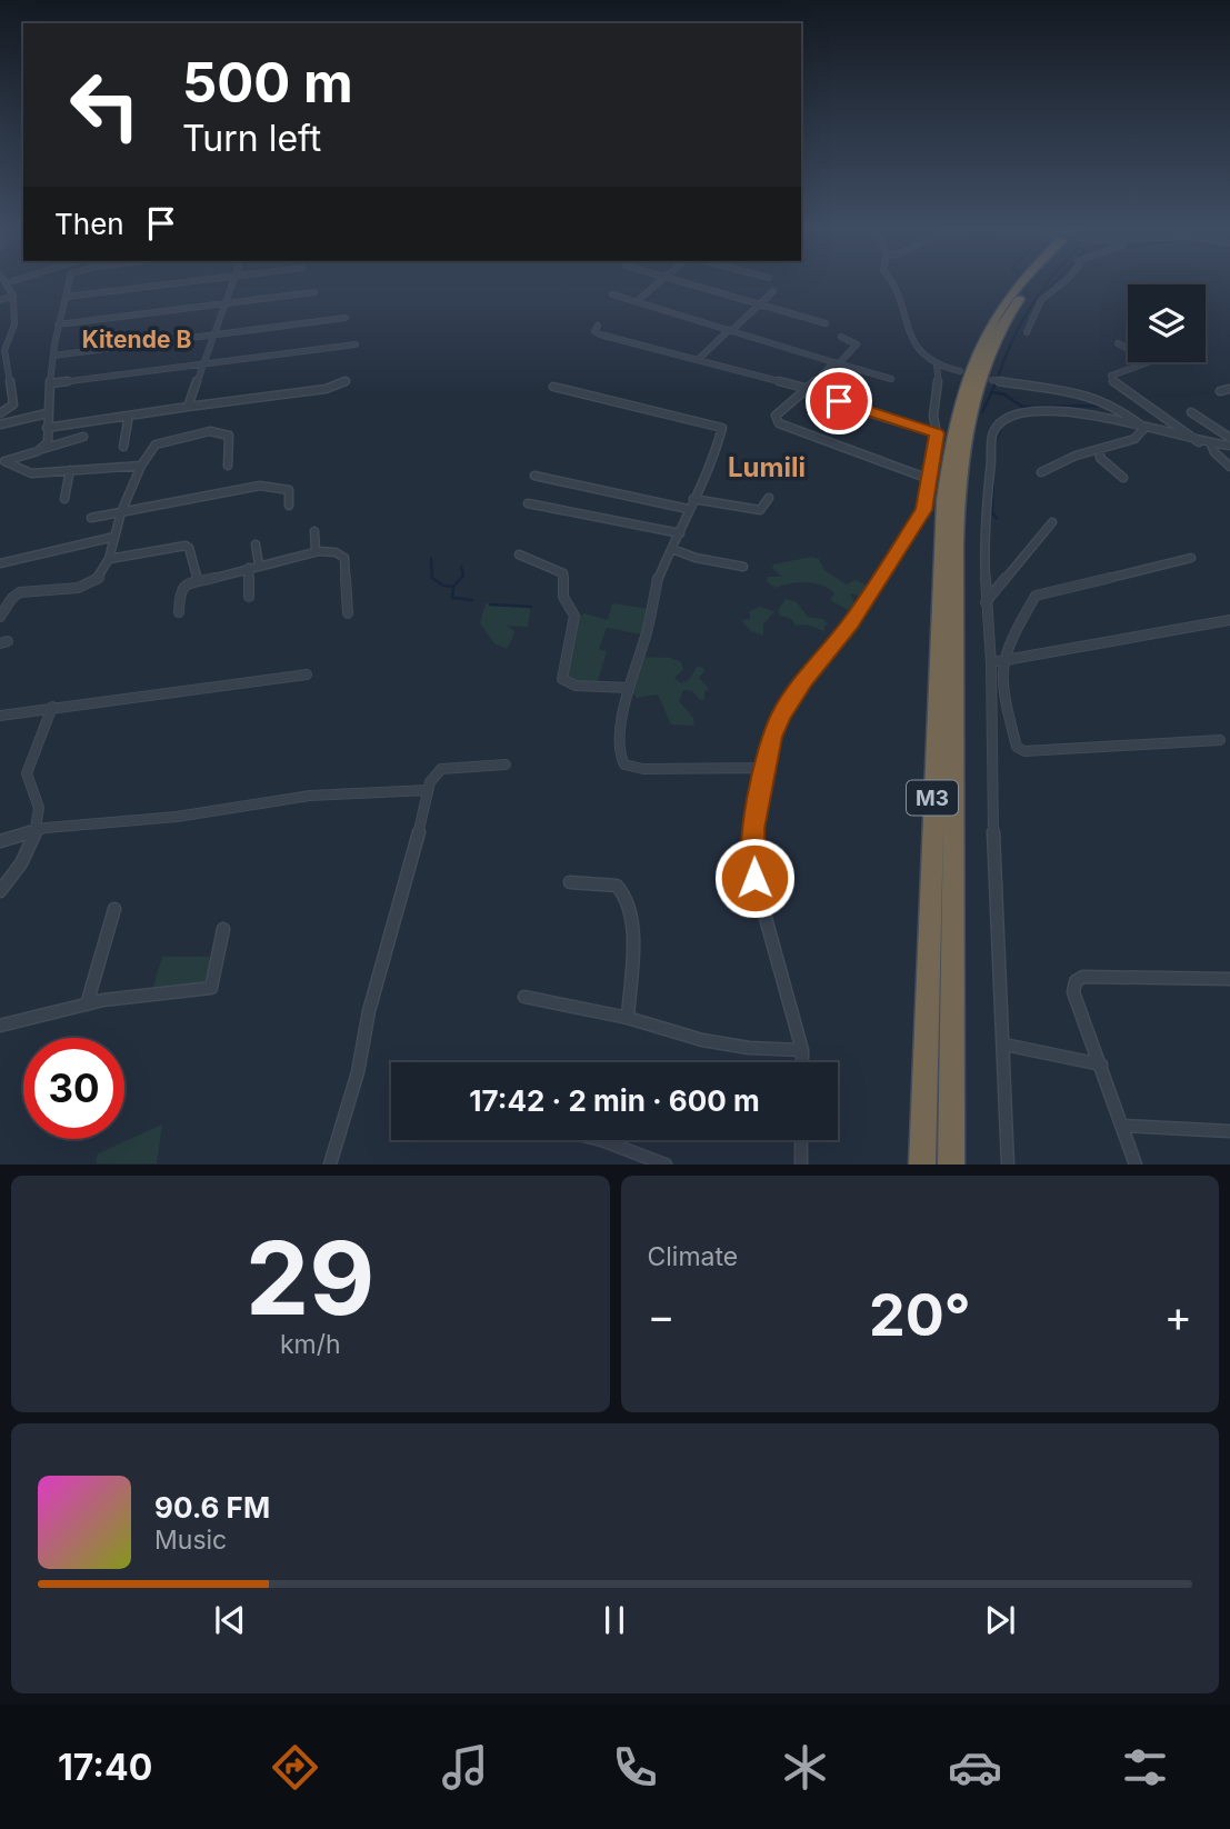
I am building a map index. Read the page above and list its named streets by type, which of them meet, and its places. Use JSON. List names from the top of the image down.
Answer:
{
  "streets": {
    "highway": ["M3"]
  },
  "districts": ["Kitende B", "Lumili"],
  "page": {
    "turn": ["500 m", "Turn left"],
    "then": "Then",
    "limit": "30",
    "trip": "17:42 · 2 min · 600 m",
    "tile": [
      ["29", "km/h"],
      "Climate"
    ],
    "heat": ["−", "20°", "+"],
    "song": ["90.6 FM", "Music"],
    "tabs": "17:40"
  }
}
